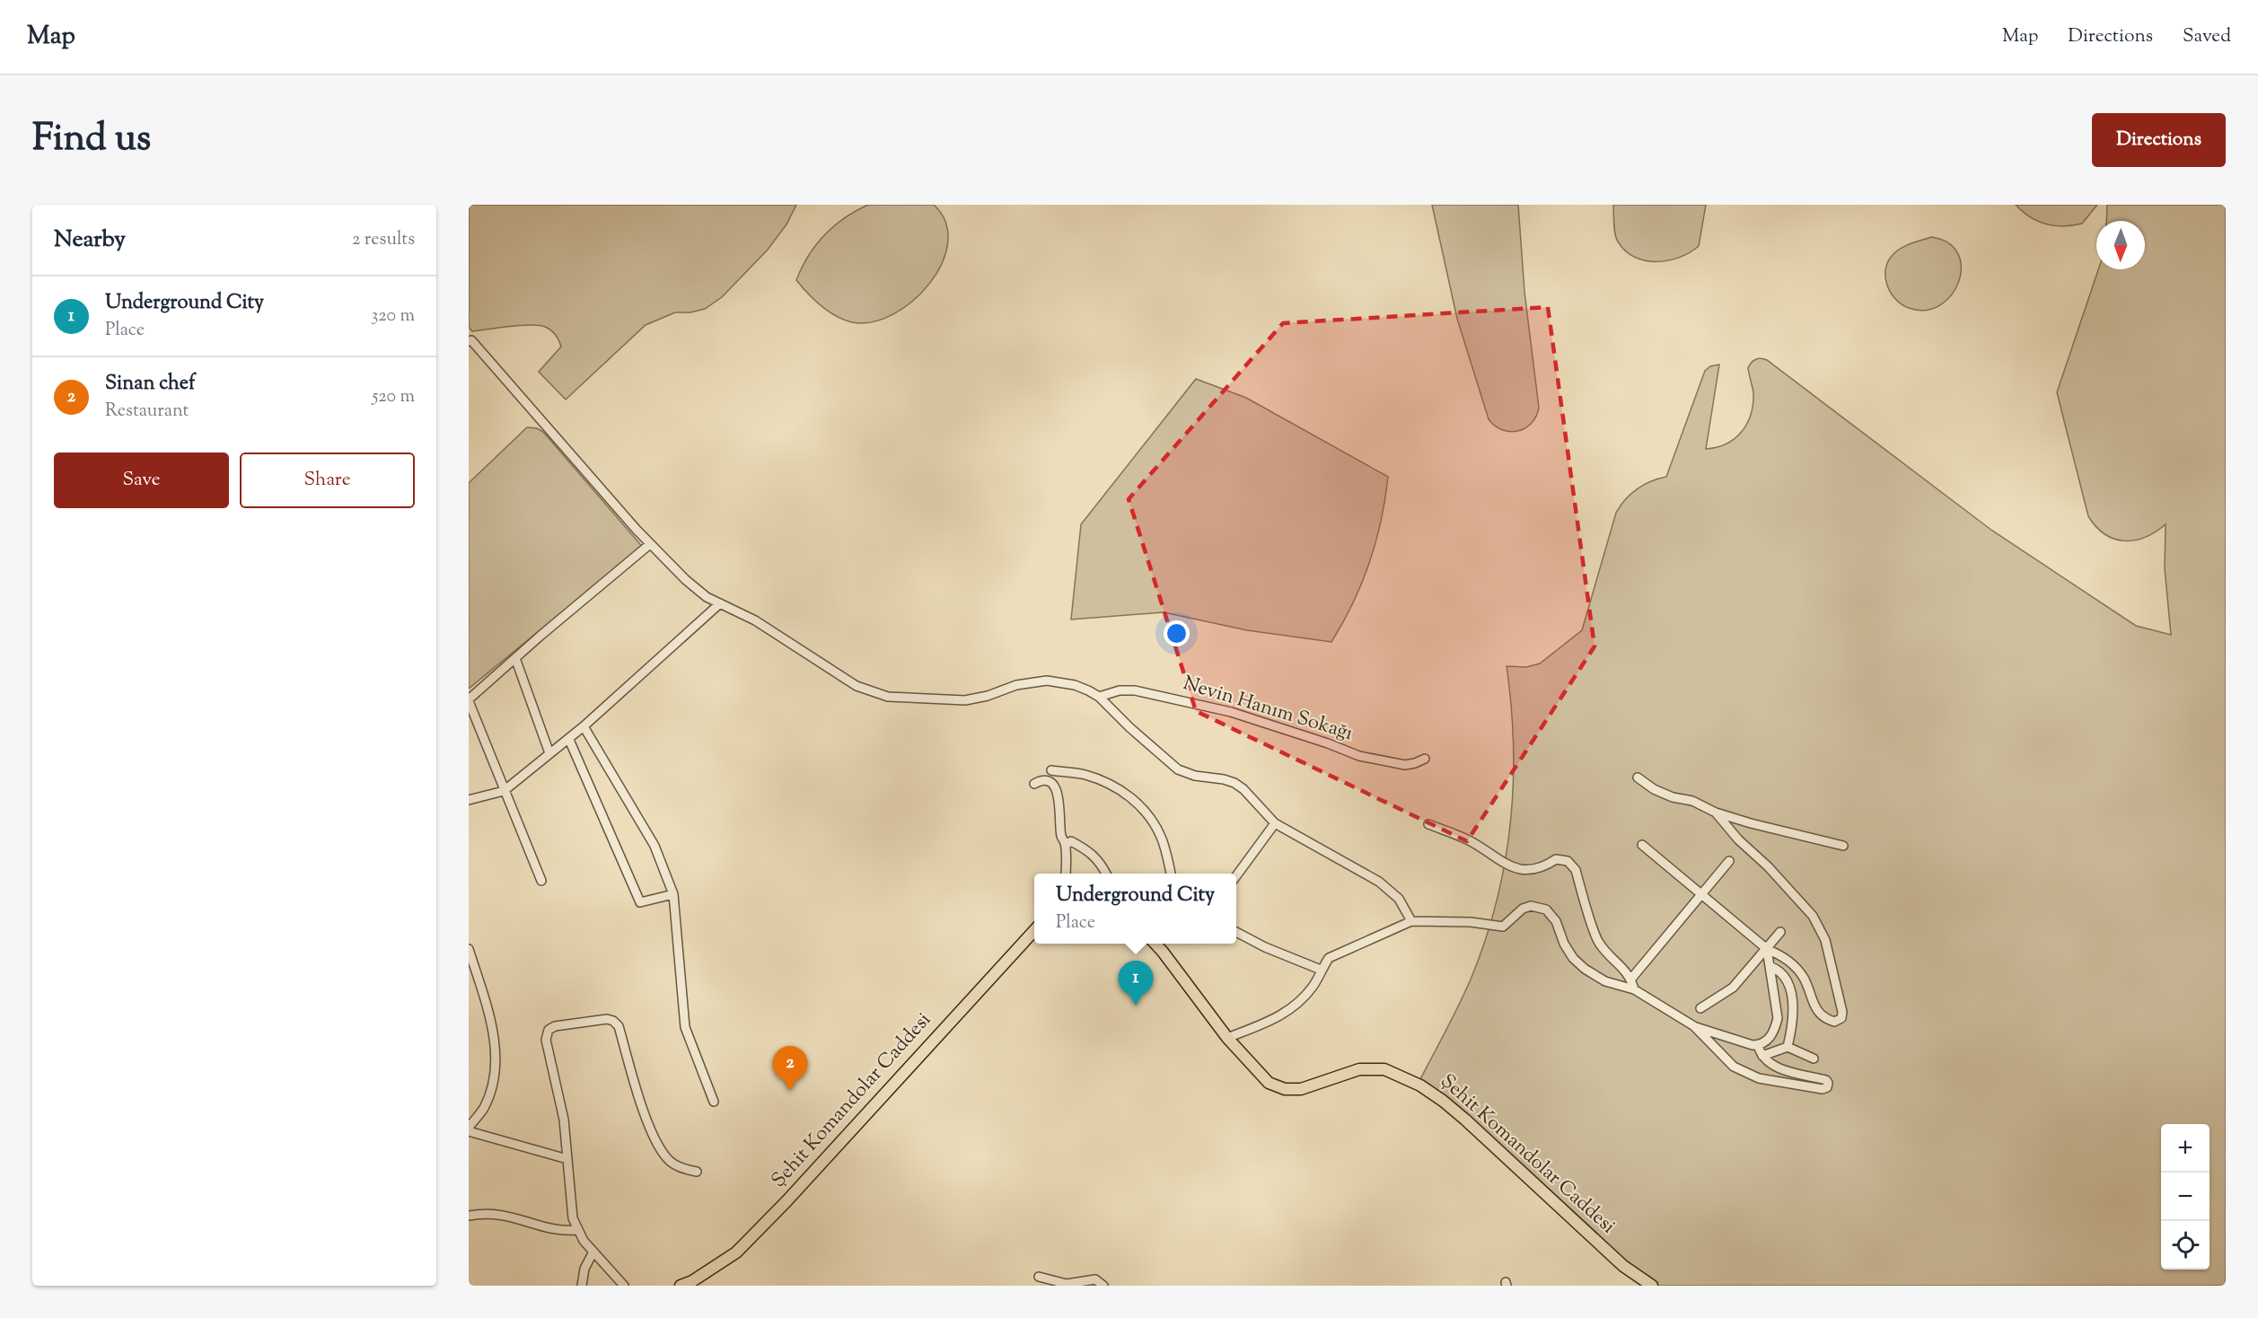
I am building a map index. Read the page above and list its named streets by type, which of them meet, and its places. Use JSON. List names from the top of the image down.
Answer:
{
  "streets": {
    "main road": ["Şehit Komandolar Caddesi"],
    "street": ["Nevin Hanım Sokağı"]
  },
  "north": "bottom",
  "page": {
    "header": "Map",
    "nav": ["Map", "Directions", "Saved"],
    "title": "Find us",
    "buttons": [
      "Directions",
      ["Save", "Share"]
    ],
    "heading": ["Nearby", "2 results"],
    "list": [
      {
        "mark": "1",
        "name": "Underground City",
        "note": "Place",
        "value": "320 m"
      },
      {
        "mark": "2",
        "name": "Sinan chef",
        "note": "Restaurant",
        "value": "520 m"
      }
    ],
    "popup": ["Underground City", "Place"],
    "pins": ["1", "2"],
    "map_buttons": ["+", "−"]
  }
}
